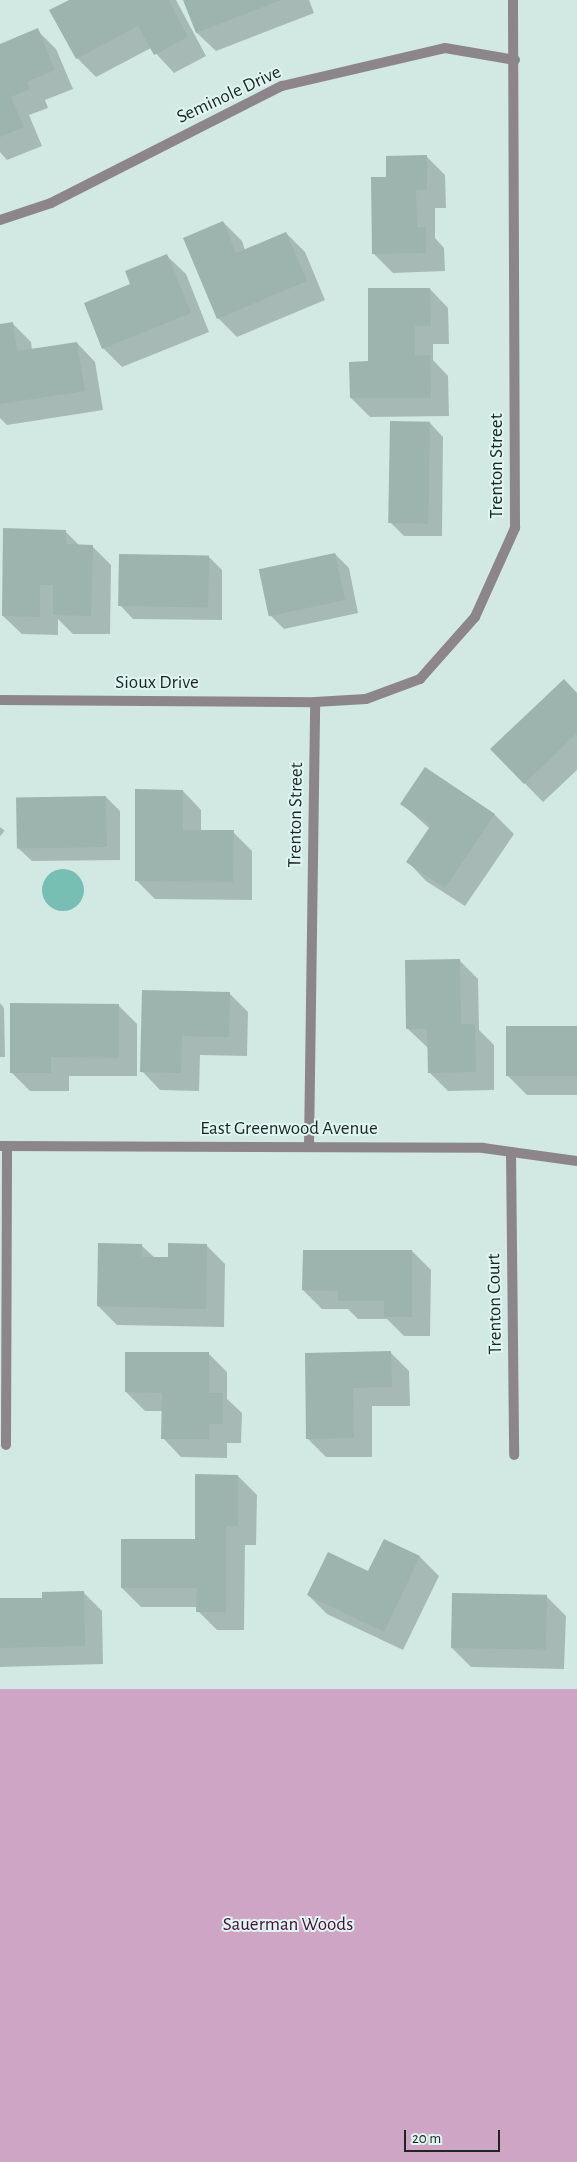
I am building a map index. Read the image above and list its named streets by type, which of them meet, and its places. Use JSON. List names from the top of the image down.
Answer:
{
  "streets": {
    "street": [
      "Seminole Drive",
      "Trenton Street",
      "Sioux Drive",
      "East Greenwood Avenue",
      "Trenton Court"
    ]
  },
  "crossings": [
    ["Seminole Drive", "Trenton Street"],
    ["Trenton Street", "Sioux Drive"],
    ["Trenton Street", "East Greenwood Avenue"],
    ["East Greenwood Avenue", "Trenton Court"]
  ],
  "parks": ["Sauerman Woods"],
  "scale_bar": "20 m"
}
